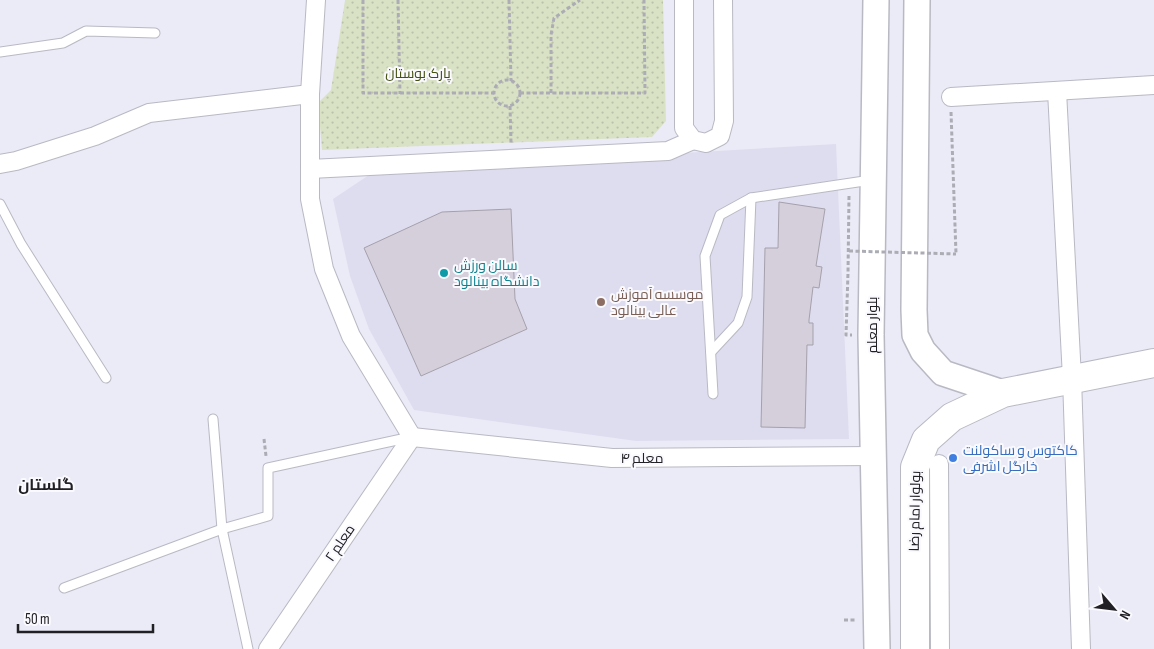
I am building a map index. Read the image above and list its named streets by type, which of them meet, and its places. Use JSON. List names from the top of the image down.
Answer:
{
  "streets": {
    "highway": ["بولوار امام رضا"],
    "main road": ["بلوار معلم"],
    "street": ["معلم ۴", "معلم ۲"]
  },
  "crossings": [
    ["بلوار معلم", "معلم ۴"],
    ["معلم ۴", "معلم ۲"]
  ],
  "districts": ["گلستان"],
  "parks": ["پارک بوستان"],
  "places": ["سالن ورزش دانشگاه بینالود", "موسسه آموزش عالی بینالود", "کاکتوس و ساکولنت خارگل اشرفی"],
  "scale_bar": "50 m",
  "north": "bottom right"
}
